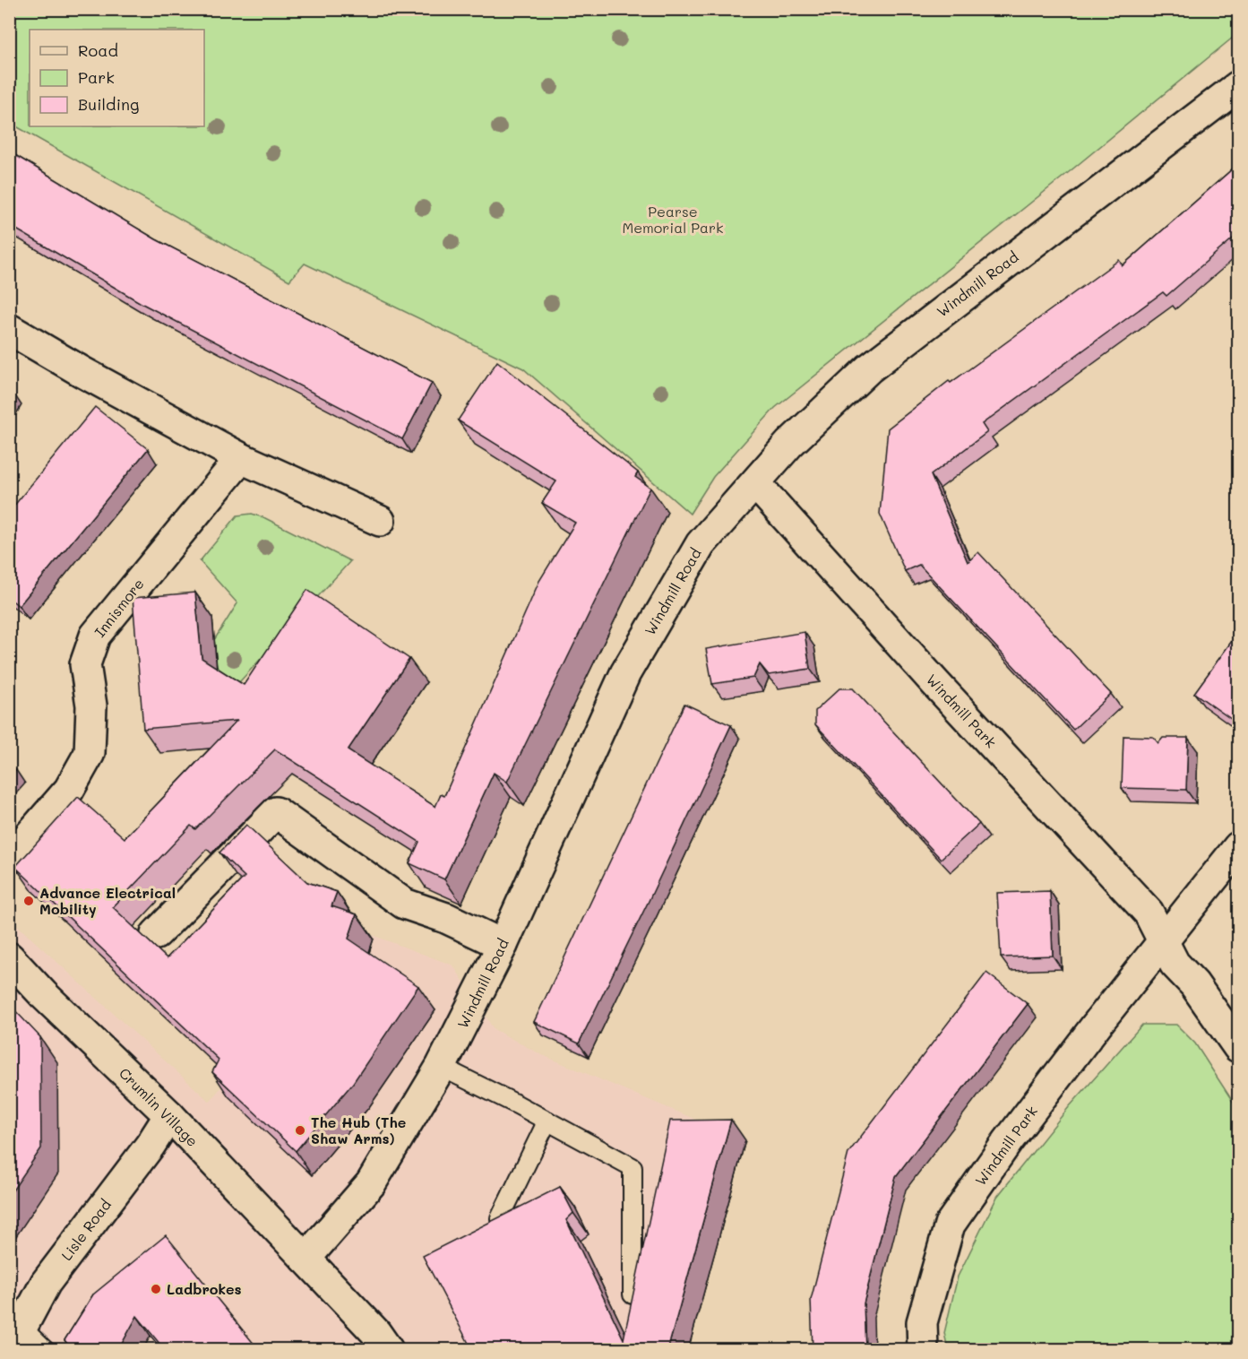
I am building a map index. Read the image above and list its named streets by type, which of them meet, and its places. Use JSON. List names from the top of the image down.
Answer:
{
  "streets": {
    "street": [
      "Windmill Road",
      "Innismore",
      "Windmill Park",
      "Crumlin Village",
      "Lisle Road"
    ]
  },
  "crossings": [
    ["Windmill Road", "Windmill Park"],
    ["Windmill Road", "Crumlin Village"],
    ["Crumlin Village", "Lisle Road"]
  ],
  "parks": ["Pearse Memorial Park"],
  "places": ["Advance Electrical Mobility", "The Hub (The Shaw Arms)", "Ladbrokes"],
  "legend": ["Road", "Park", "Building"]
}
